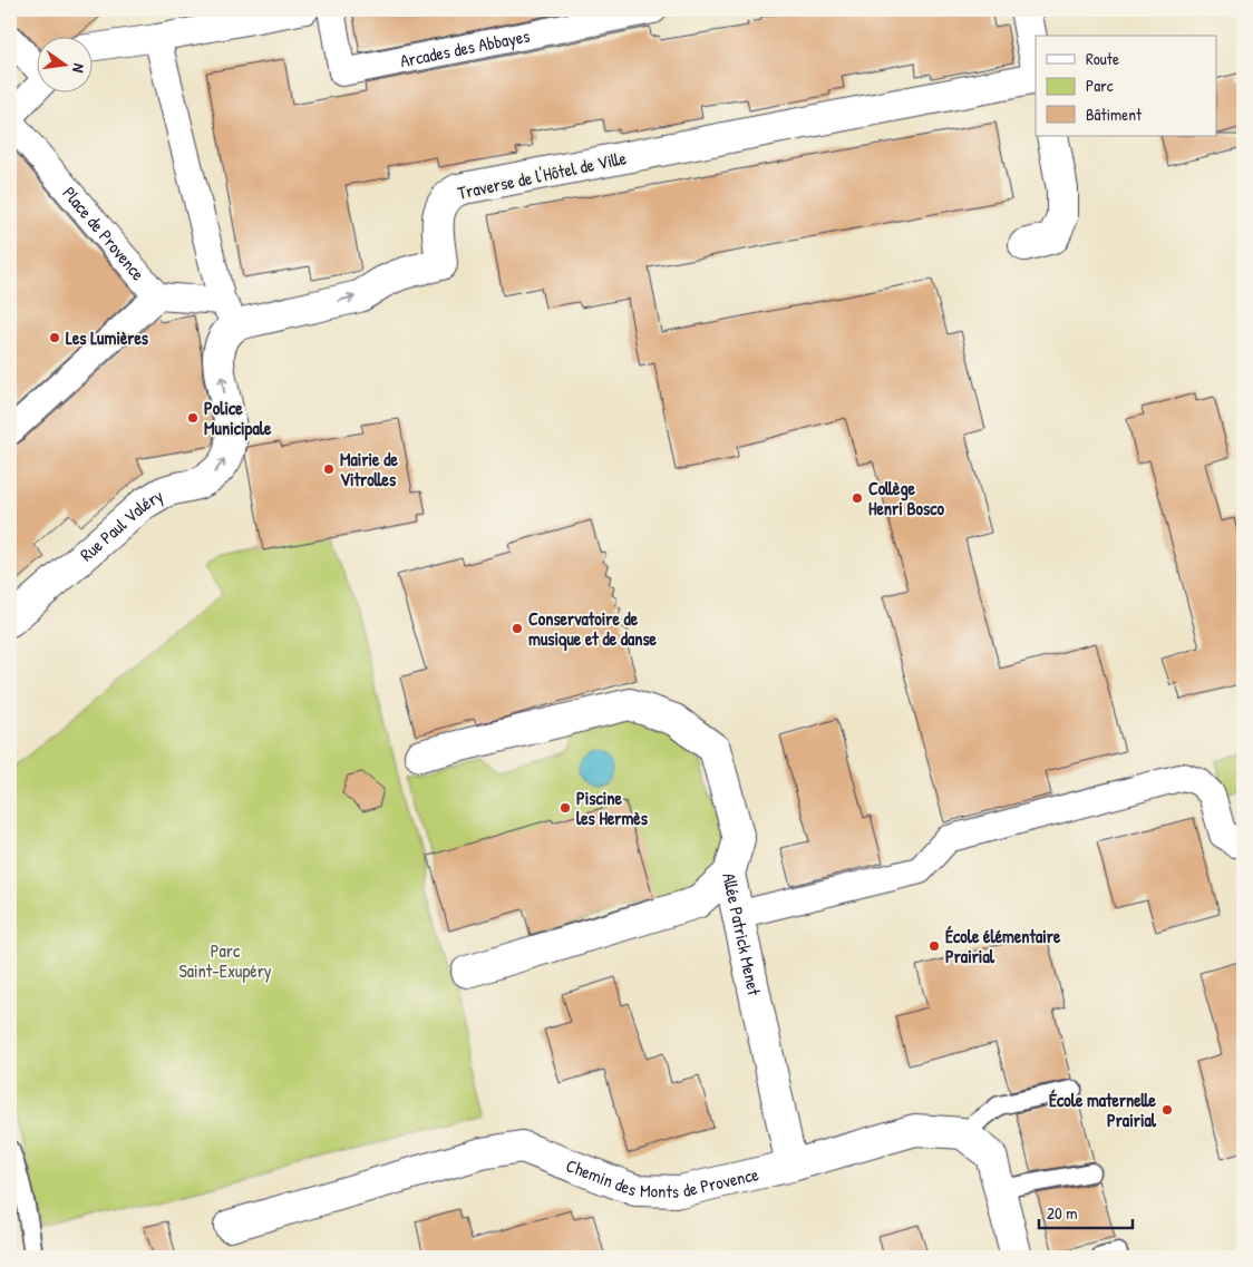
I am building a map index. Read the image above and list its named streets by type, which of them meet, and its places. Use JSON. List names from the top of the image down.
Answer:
{
  "streets": {
    "street": [
      "Arcades des Abbayes",
      "Traverse de l'Hôtel de Ville",
      "Place de Provence",
      "Rue Paul Valéry",
      "Allée Patrick Menet",
      "Chemin des Monts de Provence"
    ]
  },
  "crossings": [
    ["Traverse de l'Hôtel de Ville", "Place de Provence"],
    ["Traverse de l'Hôtel de Ville", "Rue Paul Valéry"],
    ["Place de Provence", "Rue Paul Valéry"],
    ["Allée Patrick Menet", "Chemin des Monts de Provence"]
  ],
  "one_way": ["Traverse de l'Hôtel de Ville"],
  "parks": ["Parc Saint-Exupéry"],
  "places": [
    "Les Lumières",
    "Police Municipale",
    "Mairie de Vitrolles",
    "Collège Henri Bosco",
    "Conservatoire de musique et de danse",
    "Piscine les Hermès",
    "École élémentaire Prairial",
    "École maternelle Prairial"
  ],
  "legend": ["Route", "Parc", "Bâtiment"],
  "scale_bar": "20 m",
  "north": "right"
}
